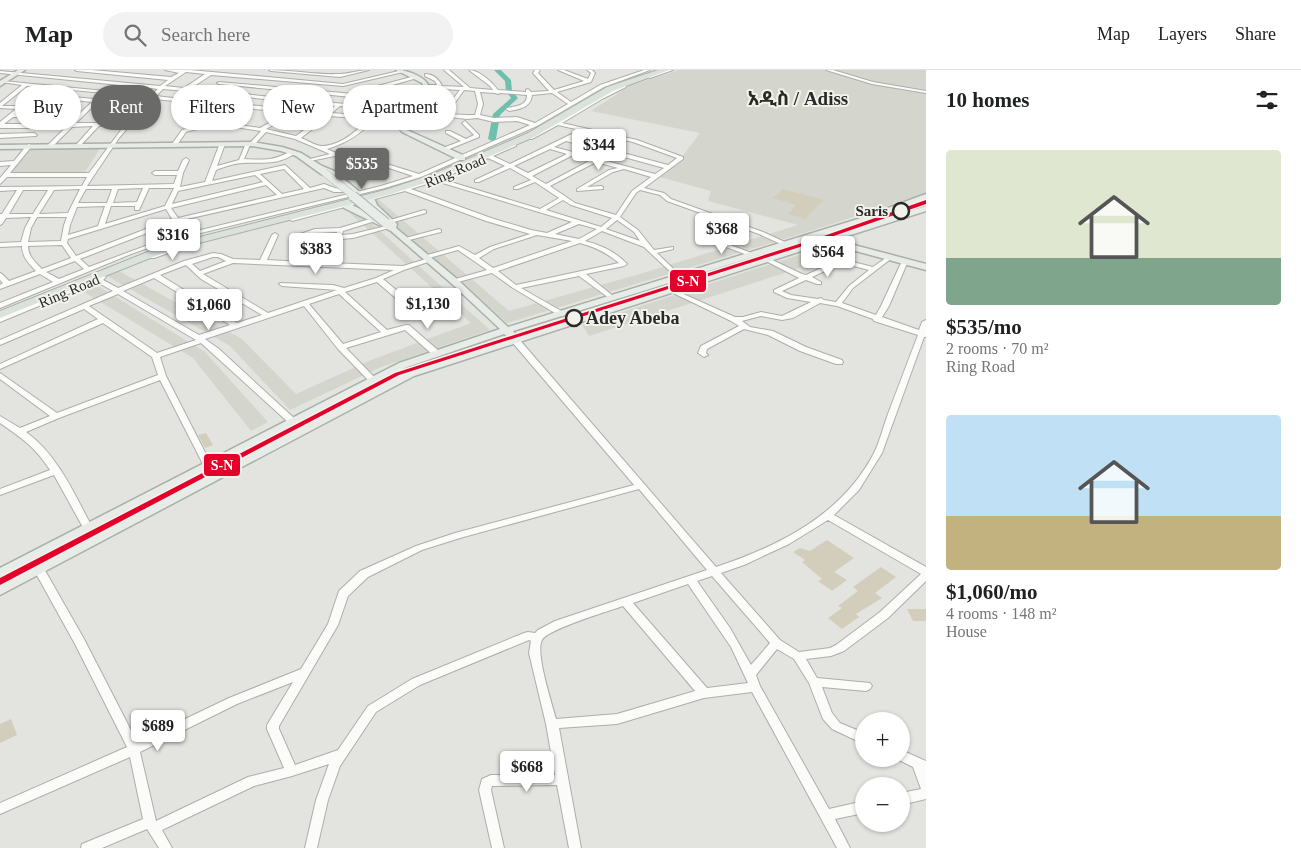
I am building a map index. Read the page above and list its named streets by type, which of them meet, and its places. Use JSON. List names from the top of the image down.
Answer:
{
  "streets": {
    "highway": ["Ring Road"]
  },
  "districts": ["አዲስ / Adiss"],
  "places": ["Saris", "Adey Abeba"],
  "lines": ["transit line S-N"],
  "page": {
    "header": "Map",
    "search": "Search here",
    "nav": ["Map", "Layers", "Share"],
    "heading": "10 homes",
    "chip": [
      "Buy",
      "Rent",
      "Filters",
      "New",
      "Apartment"
    ],
    "price": [
      "$344",
      "$535",
      "$368",
      "$316",
      "$383",
      "$564",
      "$1,130",
      "$1,060",
      "$689",
      "$668"
    ],
    "list": [
      {
        "name": "$535/mo",
        "note": "2 rooms · 70 m² · Ring Road"
      },
      {
        "name": "$1,060/mo",
        "note": "4 rooms · 148 m² · House"
      }
    ],
    "map_buttons": ["+", "−"]
  }
}
